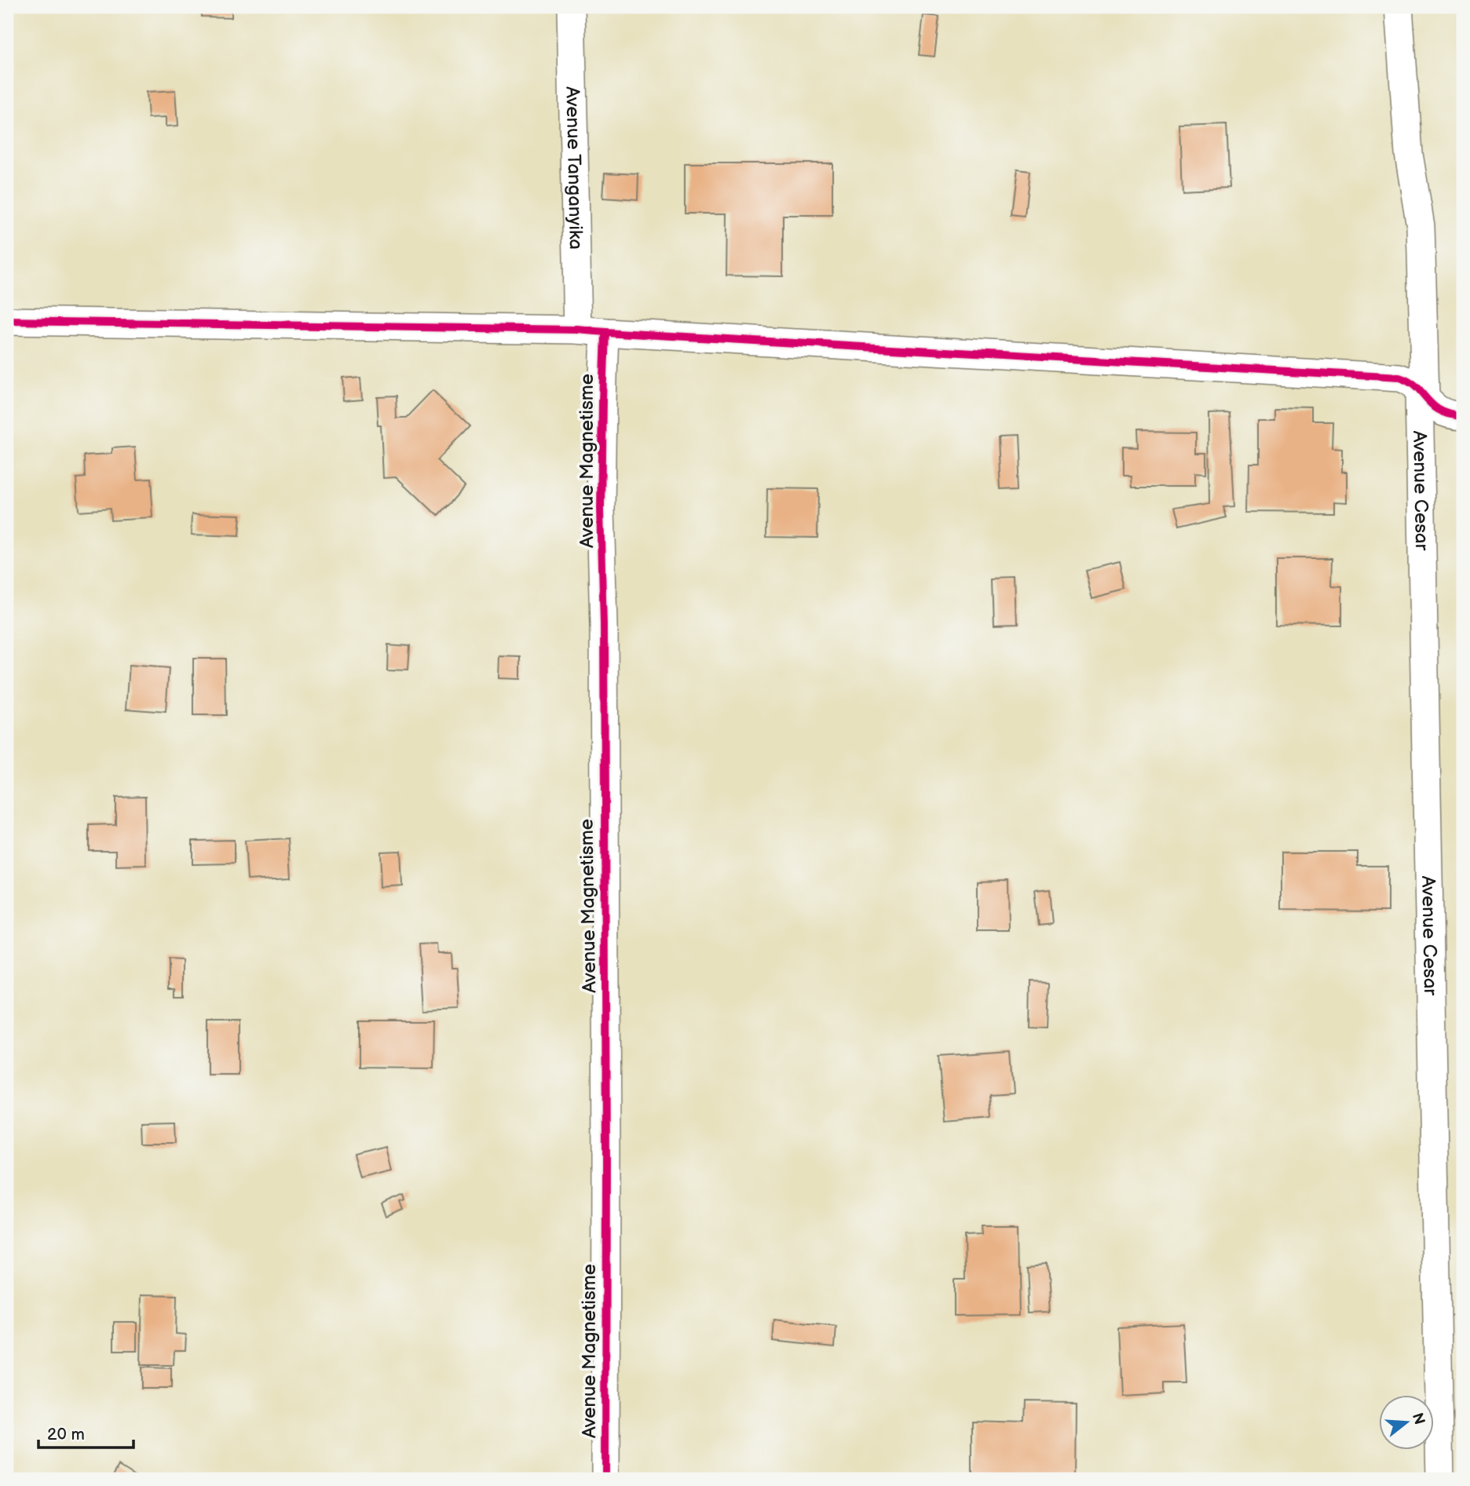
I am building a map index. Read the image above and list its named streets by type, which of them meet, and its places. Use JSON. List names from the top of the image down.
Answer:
{
  "streets": {
    "street": ["Avenue Tanganyika", "Avenue Magnetisme", "Avenue Cesar"]
  },
  "scale_bar": "20 m",
  "north": "right"
}
